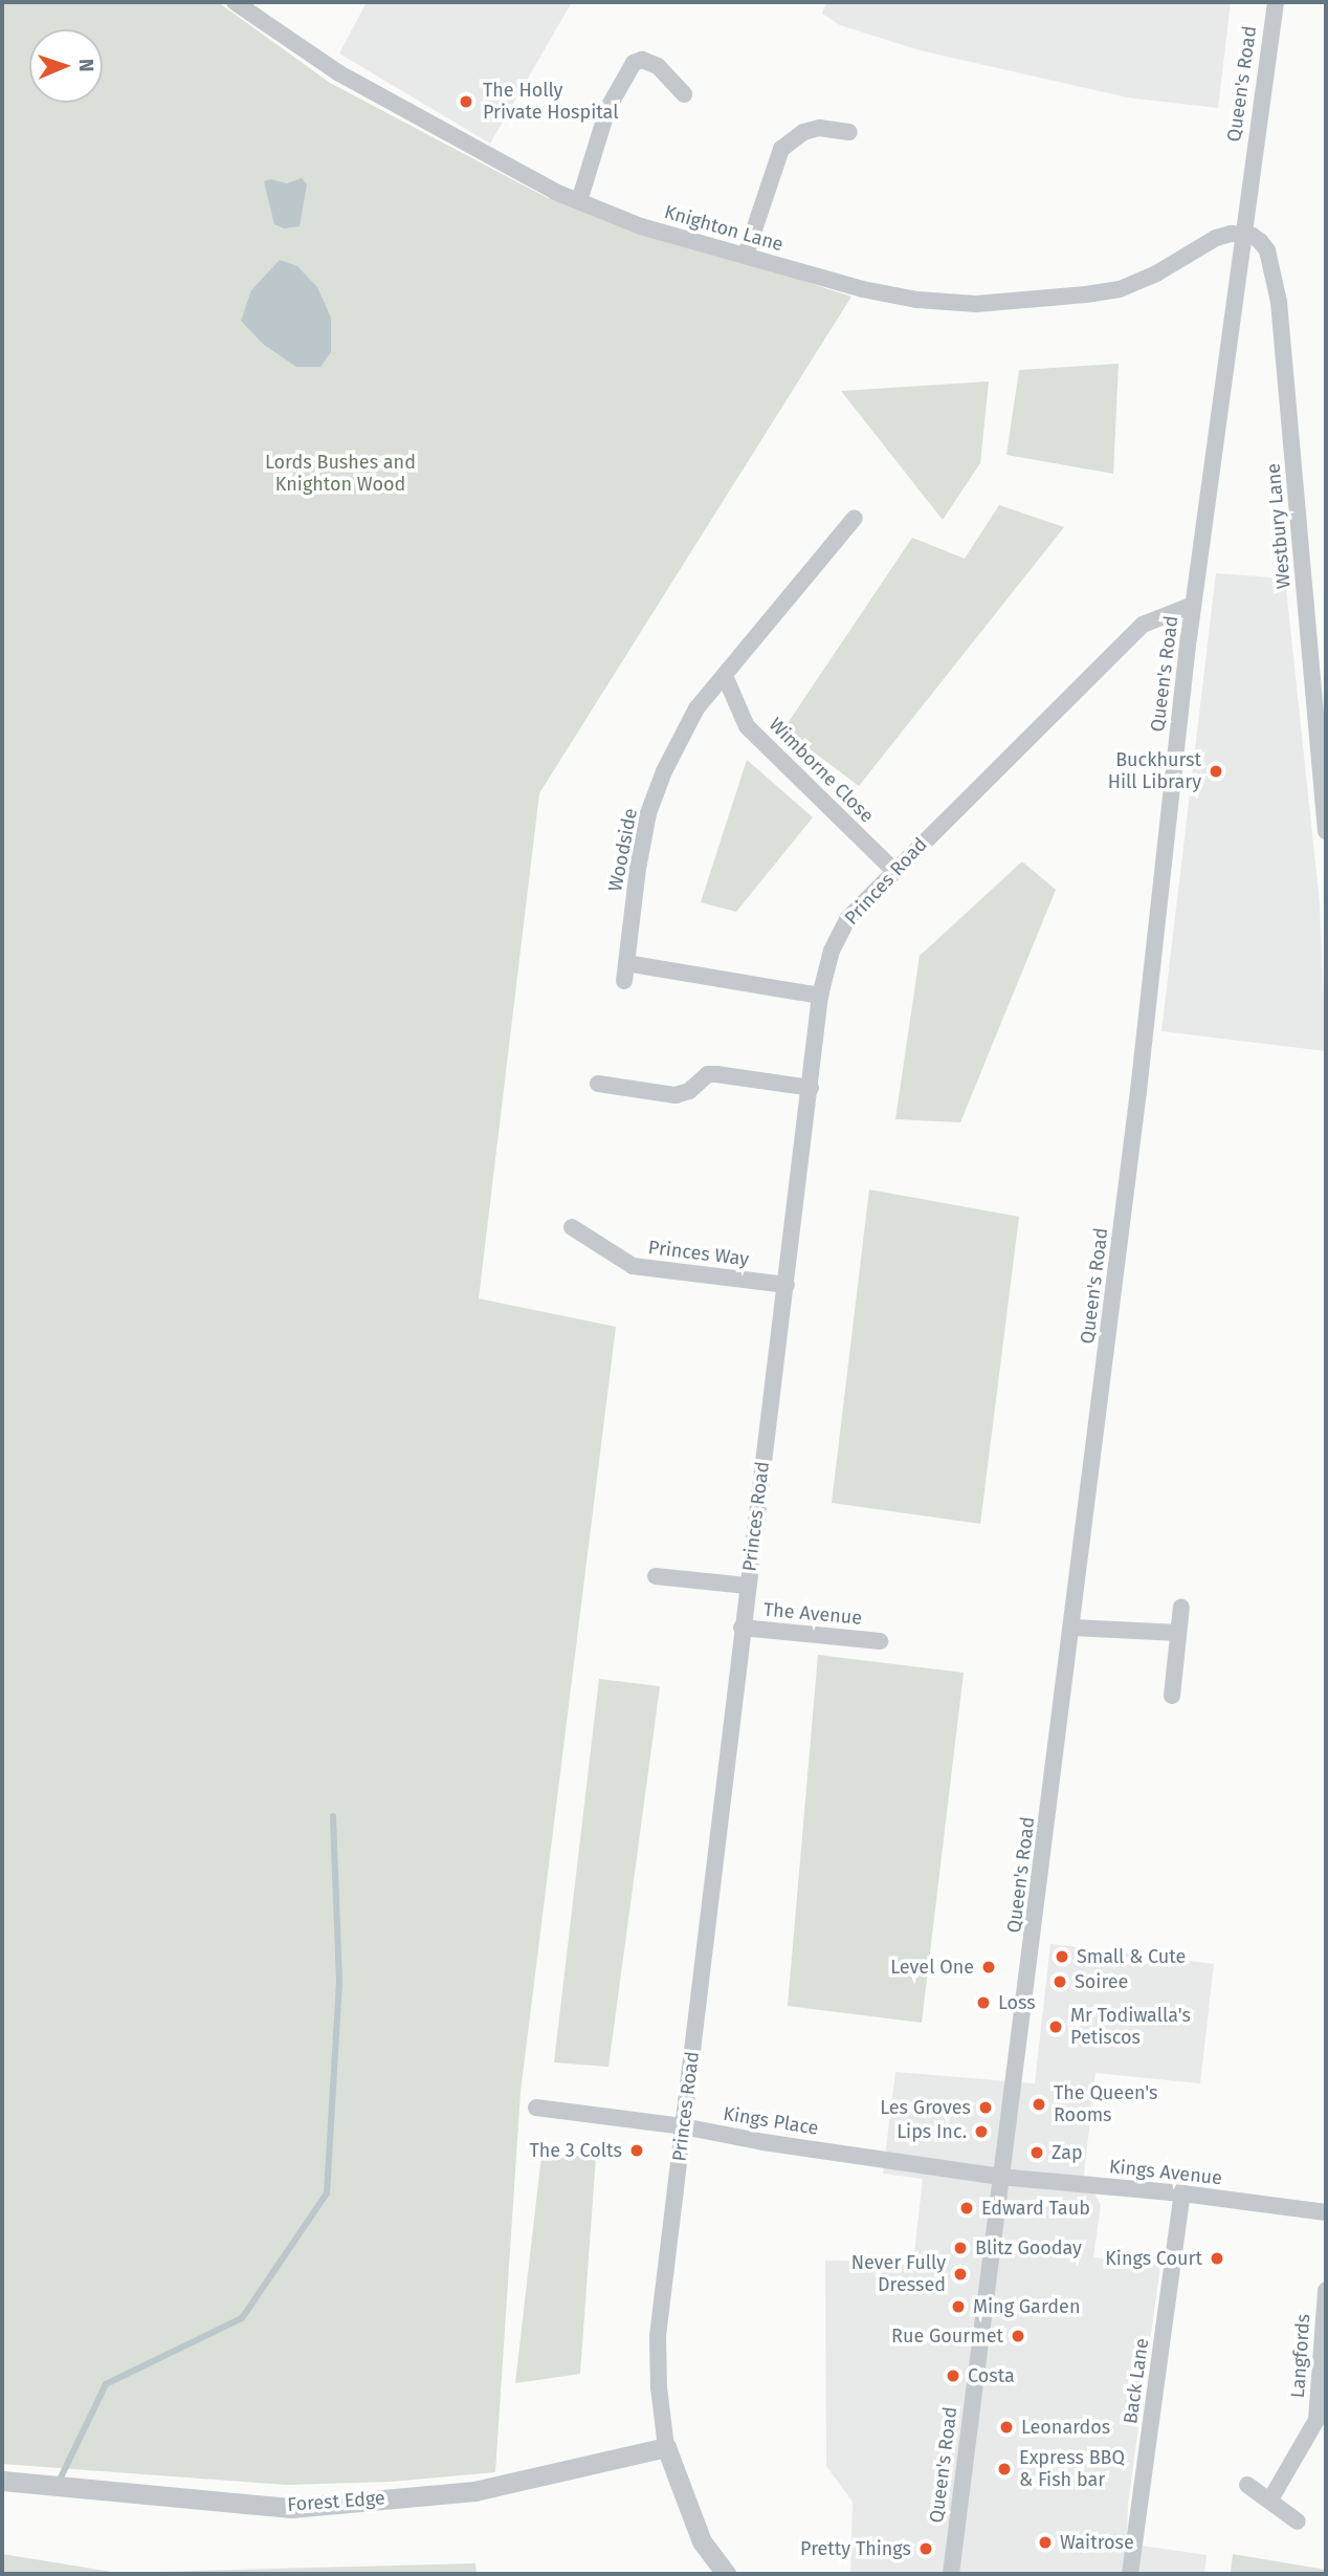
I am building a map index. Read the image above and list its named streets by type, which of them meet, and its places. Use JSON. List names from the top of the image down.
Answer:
{
  "streets": {
    "street": [
      "Queen's Road",
      "Knighton Lane",
      "Westbury Lane",
      "Wimborne Close",
      "Woodside",
      "Princes Road",
      "Princes Way",
      "The Avenue",
      "Kings Place",
      "Kings Avenue",
      "Langfords",
      "Back Lane",
      "Forest Edge"
    ]
  },
  "crossings": [
    ["Queen's Road", "Knighton Lane"],
    ["Queen's Road", "Westbury Lane"],
    ["Queen's Road", "Princes Road"],
    ["Queen's Road", "Kings Place"],
    ["Queen's Road", "Kings Avenue"],
    ["Knighton Lane", "Westbury Lane"],
    ["Wimborne Close", "Woodside"],
    ["Wimborne Close", "Princes Road"],
    ["Woodside", "Princes Road"],
    ["Princes Road", "Princes Way"],
    ["Princes Road", "The Avenue"],
    ["Princes Road", "Kings Place"],
    ["Princes Road", "Forest Edge"],
    ["Kings Place", "Kings Avenue"],
    ["Kings Avenue", "Back Lane"]
  ],
  "parks": ["Lords Bushes and Knighton Wood"],
  "places": [
    "The Holly Private Hospital",
    "Buckhurst Hill Library",
    "Small & Cute",
    "Level One",
    "Soiree",
    "Loss",
    "Mr Todiwalla's Petiscos",
    "The Queen's Rooms",
    "Les Groves",
    "Lips Inc.",
    "The 3 Colts",
    "Zap",
    "Edward Taub",
    "Blitz Gooday",
    "Kings Court",
    "Never Fully Dressed",
    "Ming Garden",
    "Rue Gourmet",
    "Costa",
    "Leonardos",
    "Express BBQ & Fish bar",
    "Waitrose",
    "Pretty Things"
  ],
  "north": "right"
}
